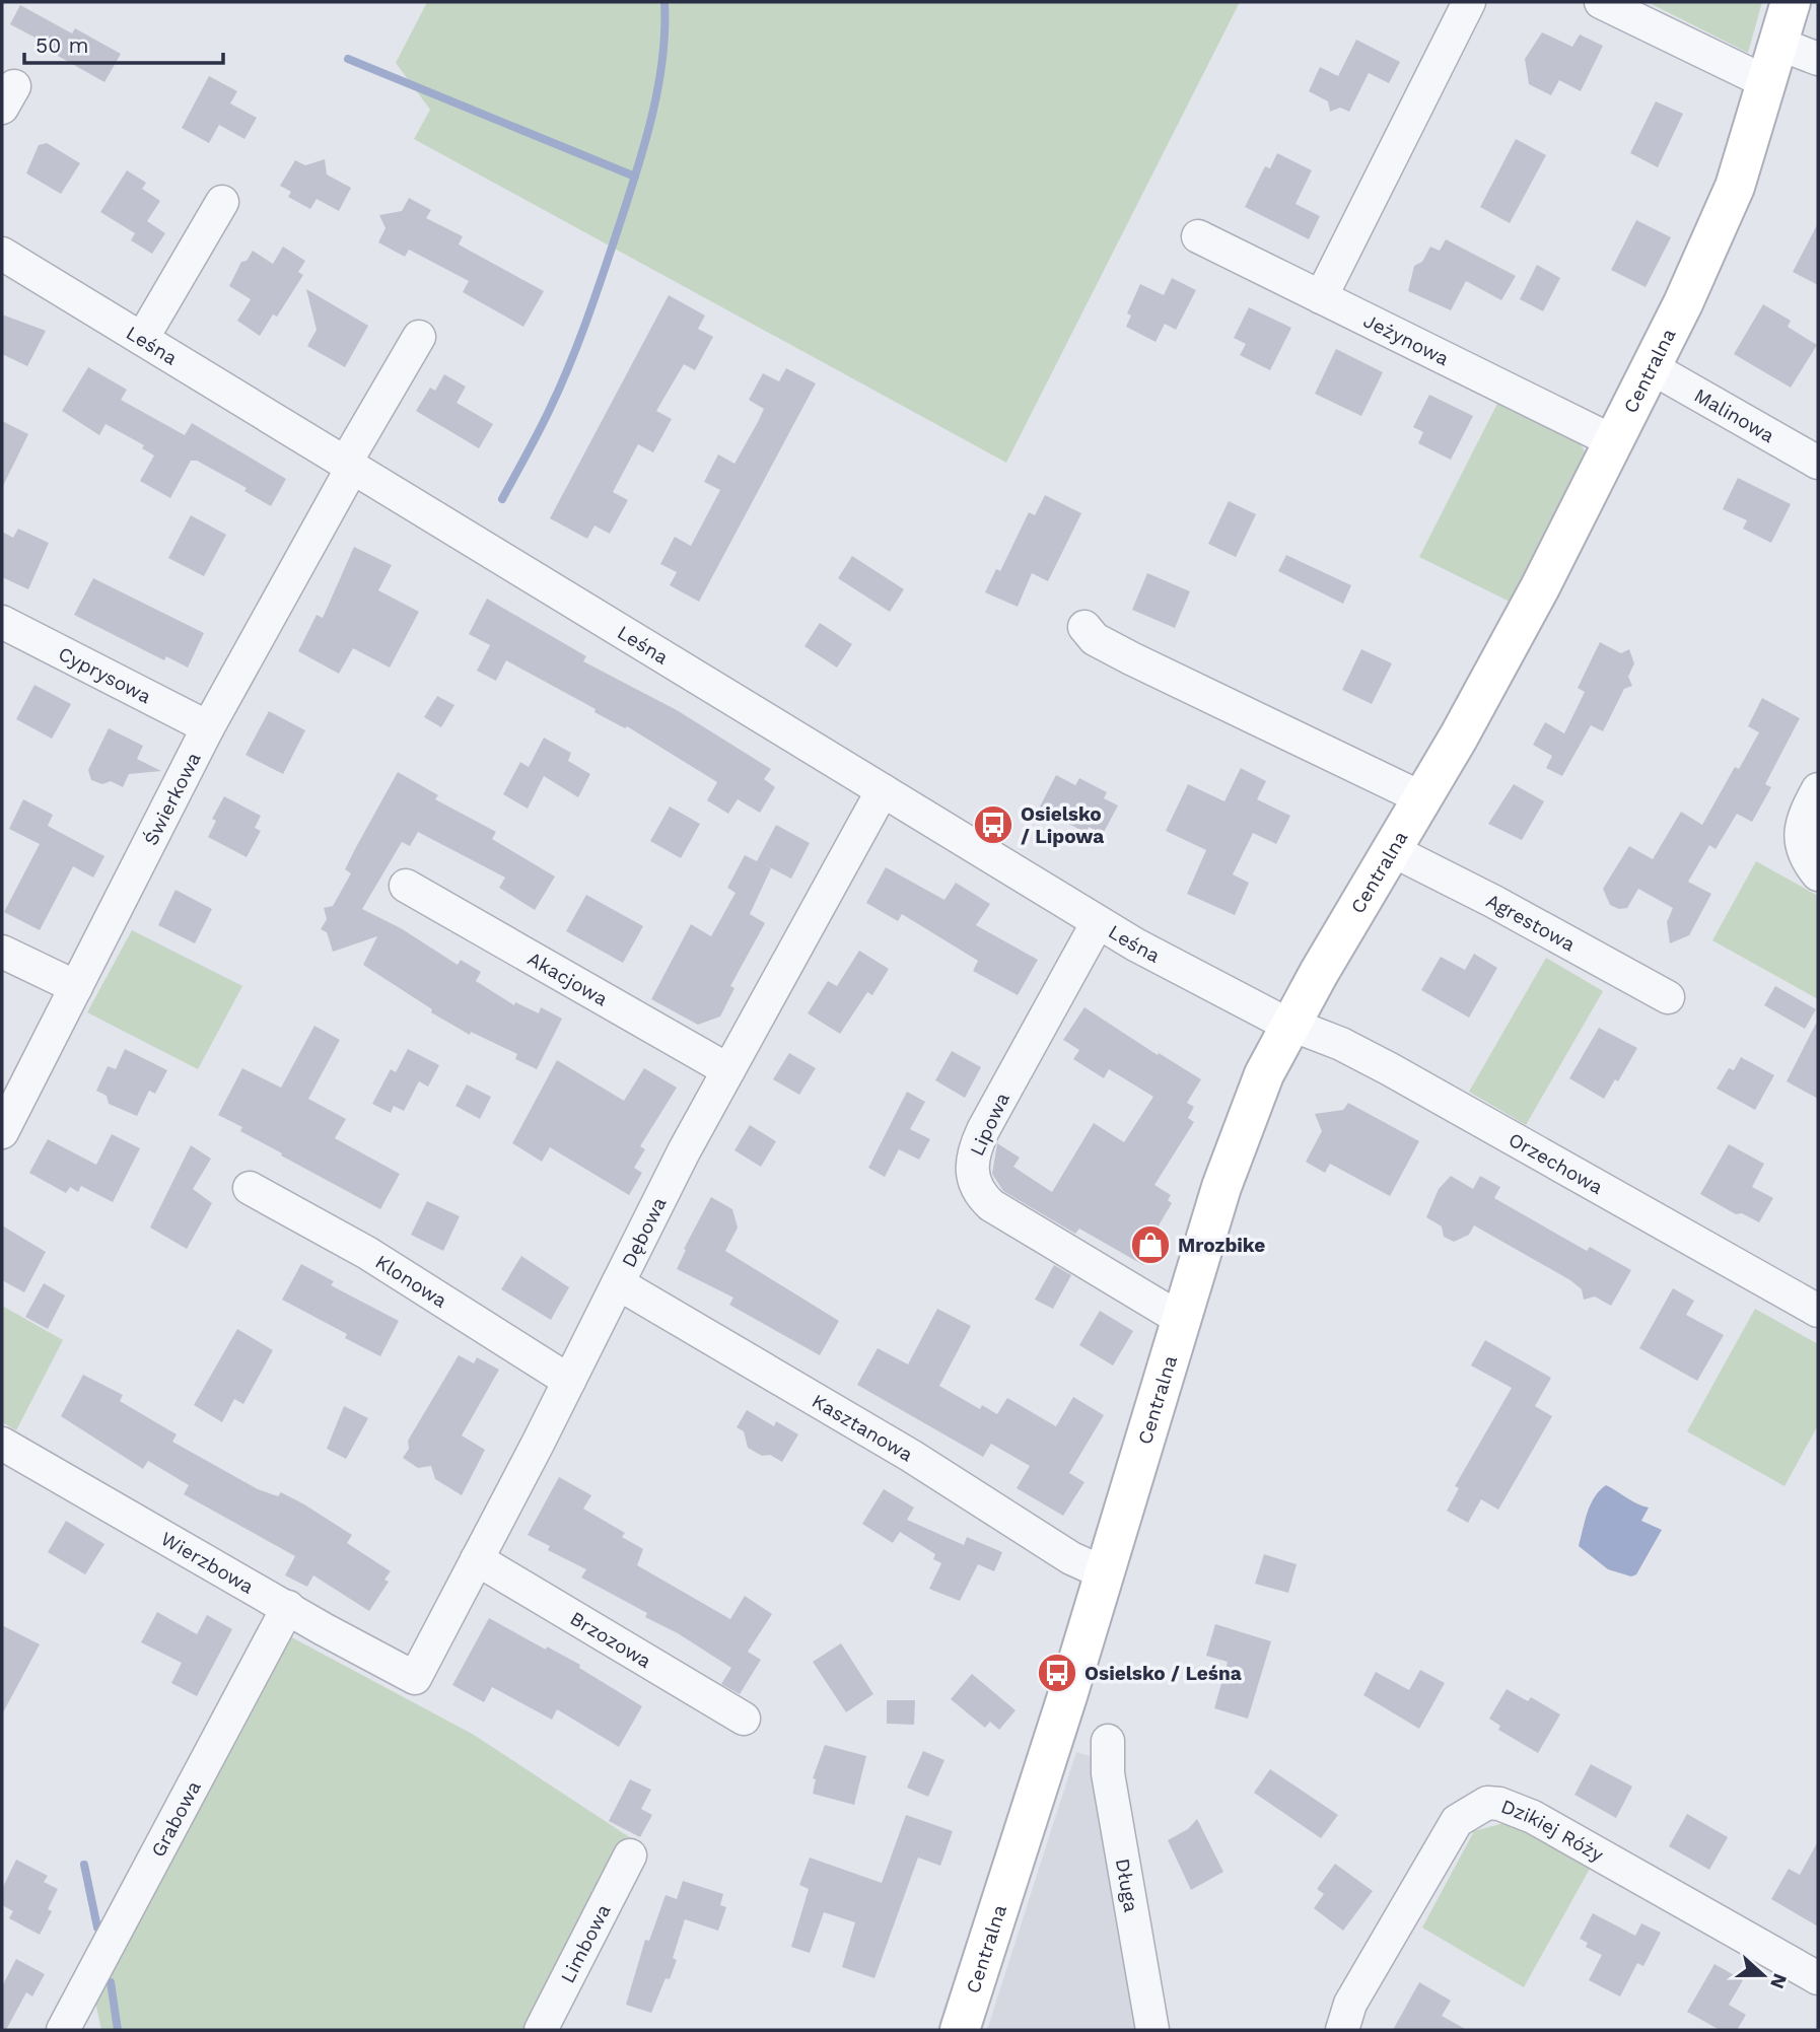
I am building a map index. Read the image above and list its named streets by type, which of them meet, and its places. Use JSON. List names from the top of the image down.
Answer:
{
  "streets": {
    "street": [
      "Jeżynowa",
      "Leśna",
      "Centralna",
      "Malinowa",
      "Cyprysowa",
      "Świerkowa",
      "Agrestowa",
      "Akacjowa",
      "Lipowa",
      "Orzechowa",
      "Dębowa",
      "Klonowa",
      "Kasztanowa",
      "Wierzbowa",
      "Brzozowa",
      "Grabowa",
      "Dzikiej Róży",
      "Długa",
      "Limbowa"
    ]
  },
  "crossings": [
    ["Jeżynowa", "Centralna"],
    ["Leśna", "Centralna"],
    ["Leśna", "Świerkowa"],
    ["Leśna", "Lipowa"],
    ["Leśna", "Orzechowa"],
    ["Leśna", "Dębowa"],
    ["Centralna", "Malinowa"],
    ["Centralna", "Agrestowa"],
    ["Centralna", "Lipowa"],
    ["Centralna", "Orzechowa"],
    ["Centralna", "Kasztanowa"],
    ["Cyprysowa", "Świerkowa"],
    ["Akacjowa", "Dębowa"],
    ["Dębowa", "Klonowa"],
    ["Dębowa", "Kasztanowa"],
    ["Dębowa", "Wierzbowa"],
    ["Dębowa", "Brzozowa"],
    ["Wierzbowa", "Grabowa"]
  ],
  "places": {
    "bus stop": ["Osielsko / Lipowa", "Osielsko / Leśna"],
    "shop": ["Mrozbike"]
  },
  "scale_bar": "50 m",
  "north": "right"
}
